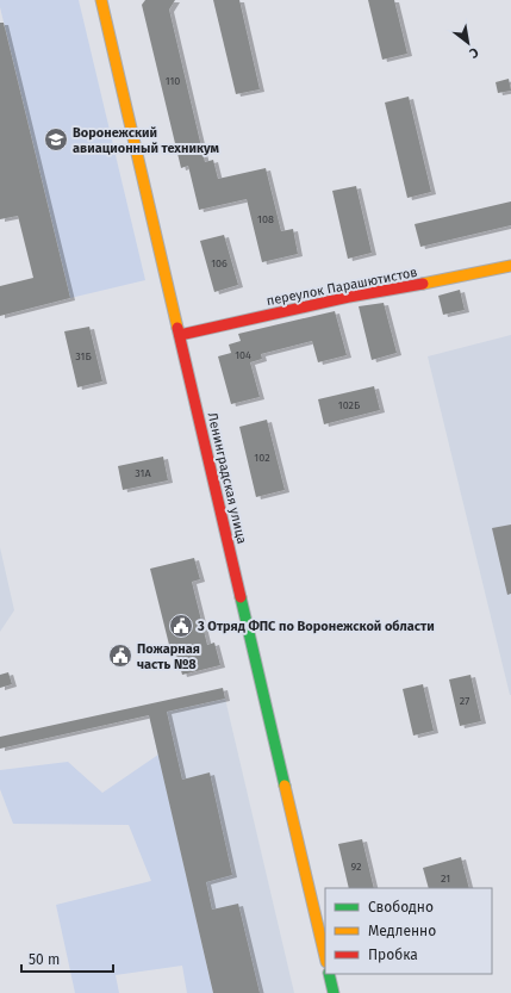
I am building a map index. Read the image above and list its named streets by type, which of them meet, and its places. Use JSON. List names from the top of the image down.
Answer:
{
  "streets": {
    "main road": ["переулок Парашютистов", "Ленинградская улица"]
  },
  "crossings": [
    ["переулок Парашютистов", "Ленинградская улица"]
  ],
  "places": {
    "school or university": ["Воронежский авиационный техникум"],
    "public building": ["3 Отряд ФПС по Воронежской области", "Пожарная часть №8"]
  },
  "house_numbers": [
    "110",
    "108",
    "106",
    "104",
    "31Б",
    "102Б",
    "102",
    "31А",
    "27",
    "92",
    "21"
  ],
  "legend": ["Свободно", "Медленно", "Пробка"],
  "scale_bar": "50 m",
  "north": "bottom right"
}
